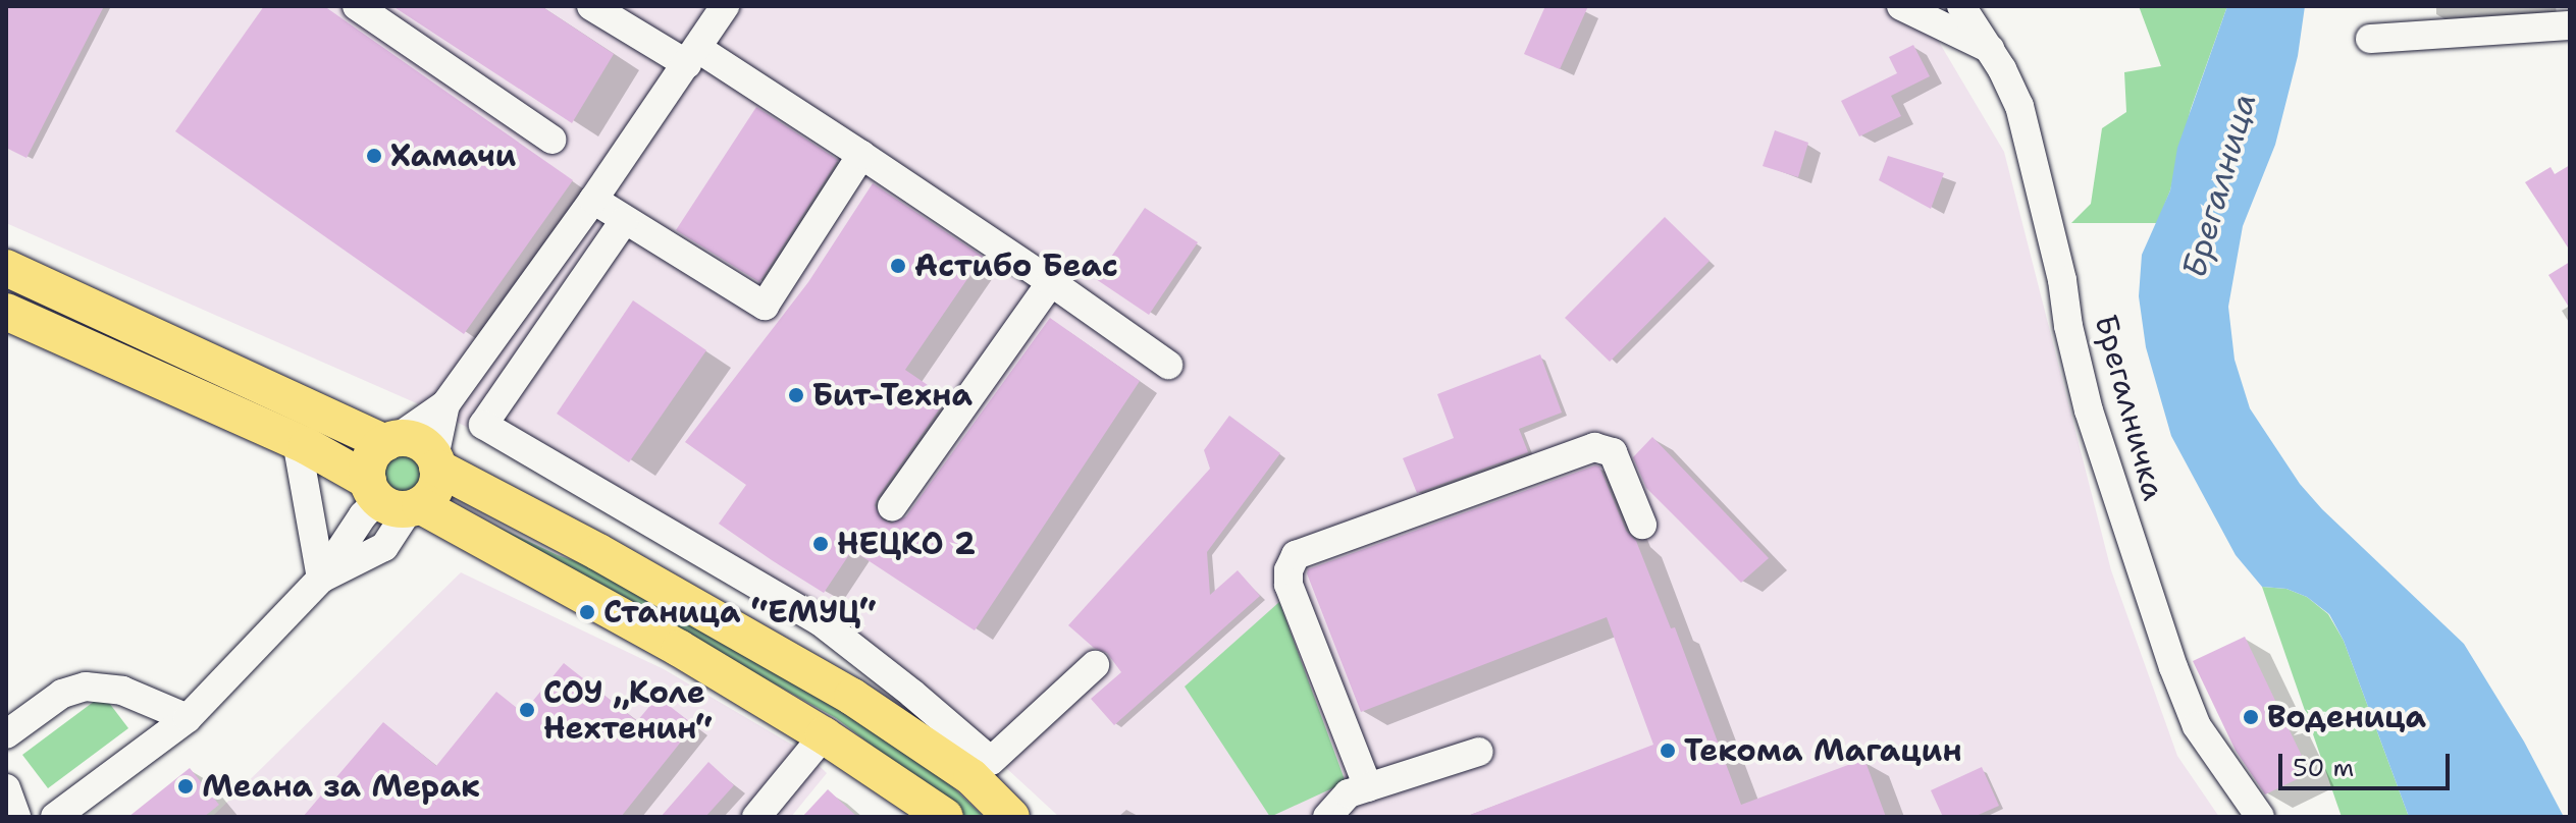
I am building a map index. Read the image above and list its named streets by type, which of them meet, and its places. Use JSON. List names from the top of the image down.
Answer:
{
  "streets": {
    "street": ["Брегалничка"]
  },
  "water": ["Брегалница"],
  "places": [
    "Хамачи",
    "Астибо Беас",
    "Бит-Техна",
    "НЕЦКО 2",
    "Станица “ЕМУЦ“",
    "СОУ „Коле Нехтенин“",
    "Воденица",
    "Текома Магацин",
    "Меана за Мерак"
  ],
  "scale_bar": "50 m"
}
